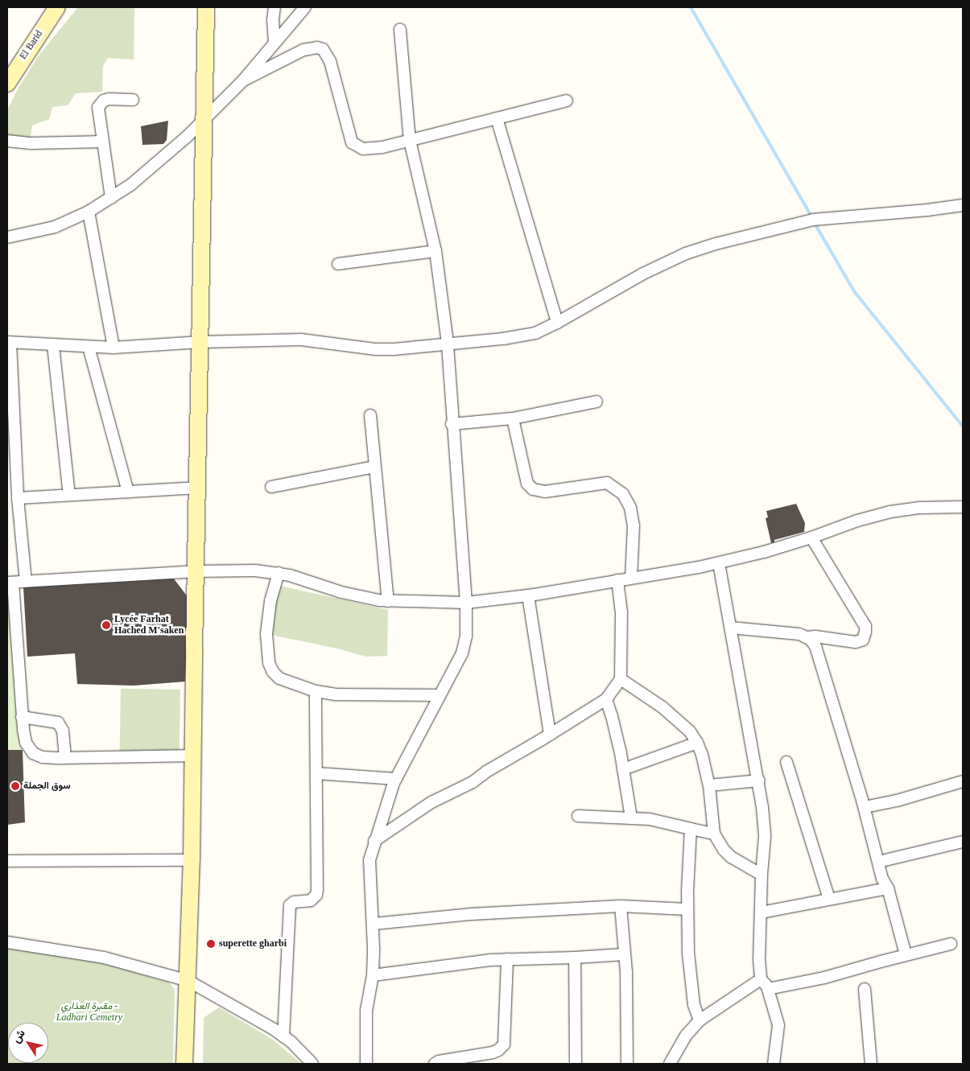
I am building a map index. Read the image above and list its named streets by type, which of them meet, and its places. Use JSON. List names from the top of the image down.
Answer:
{
  "streets": {
    "main road": ["El Barid"]
  },
  "parks": ["مقبرة العذاري - Ladhari Cemetry"],
  "places": ["Lycée Farhat Hached M'saken", "سوق الجملة", "superette gharbi"],
  "north": "top left"
}
